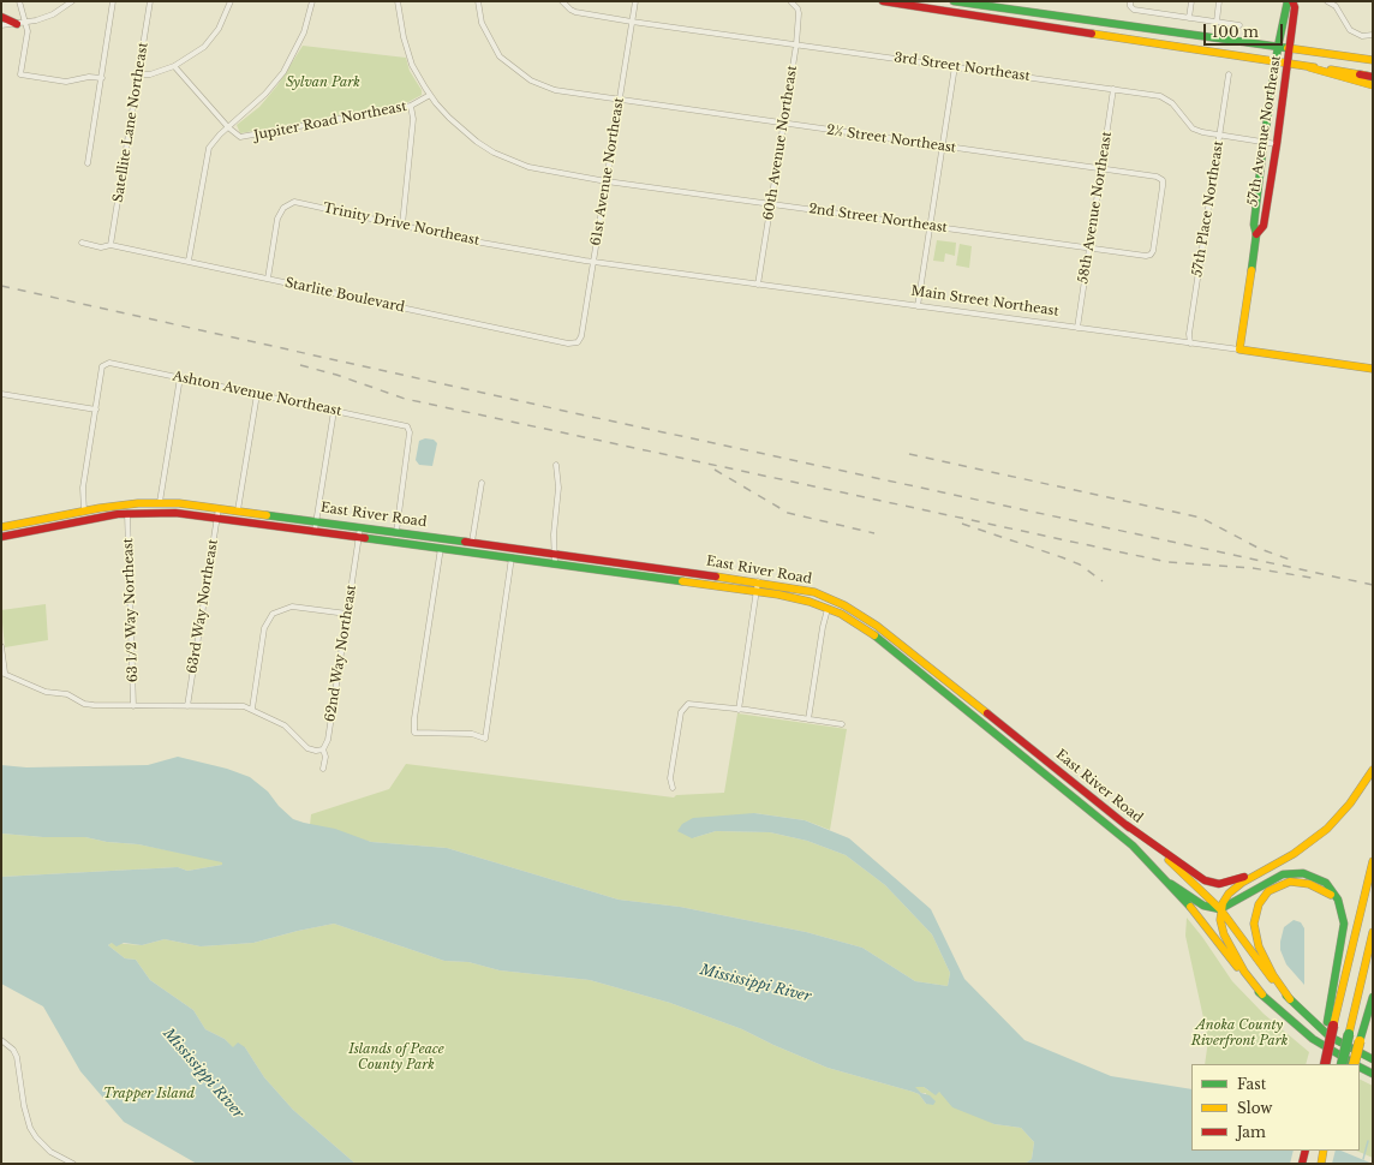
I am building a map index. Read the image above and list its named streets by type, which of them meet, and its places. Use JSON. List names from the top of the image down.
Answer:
{
  "streets": {
    "main road": ["57th Avenue Northeast", "Main Street Northeast", "East River Road"],
    "street": [
      "3rd Street Northeast",
      "Jupiter Road Northeast",
      "Satellite Lane Northeast",
      "2½ Street Northeast",
      "60th Avenue Northeast",
      "61st Avenue Northeast",
      "58th Avenue Northeast",
      "57th Place Northeast",
      "2nd Street Northeast",
      "Trinity Drive Northeast",
      "Starlite Boulevard",
      "Ashton Avenue Northeast",
      "63rd Way Northeast",
      "63 1/2 Way Northeast",
      "62nd Way Northeast"
    ]
  },
  "crossings": [
    ["3rd Street Northeast", "57th Avenue Northeast"],
    ["3rd Street Northeast", "60th Avenue Northeast"],
    ["3rd Street Northeast", "61st Avenue Northeast"],
    ["3rd Street Northeast", "58th Avenue Northeast"],
    ["3rd Street Northeast", "57th Place Northeast"],
    ["Jupiter Road Northeast", "2nd Street Northeast"],
    ["Satellite Lane Northeast", "Starlite Boulevard"],
    ["57th Avenue Northeast", "Main Street Northeast"],
    ["2½ Street Northeast", "60th Avenue Northeast"],
    ["2½ Street Northeast", "61st Avenue Northeast"],
    ["2½ Street Northeast", "58th Avenue Northeast"],
    ["2½ Street Northeast", "2nd Street Northeast"],
    ["60th Avenue Northeast", "2nd Street Northeast"],
    ["60th Avenue Northeast", "Main Street Northeast"],
    ["61st Avenue Northeast", "2nd Street Northeast"],
    ["61st Avenue Northeast", "Trinity Drive Northeast"],
    ["61st Avenue Northeast", "Starlite Boulevard"],
    ["61st Avenue Northeast", "Main Street Northeast"],
    ["58th Avenue Northeast", "2nd Street Northeast"],
    ["58th Avenue Northeast", "Main Street Northeast"],
    ["57th Place Northeast", "Main Street Northeast"],
    ["Trinity Drive Northeast", "Starlite Boulevard"],
    ["Trinity Drive Northeast", "Main Street Northeast"],
    ["Ashton Avenue Northeast", "East River Road"],
    ["East River Road", "63rd Way Northeast"],
    ["East River Road", "63 1/2 Way Northeast"],
    ["East River Road", "62nd Way Northeast"]
  ],
  "water": ["Mississippi River"],
  "parks": [
    "Sylvan Park",
    "Anoka County Riverfront Park",
    "Islands of Peace County Park",
    "Trapper Island"
  ],
  "legend": ["Fast", "Slow", "Jam"],
  "scale_bar": "100 m"
}
